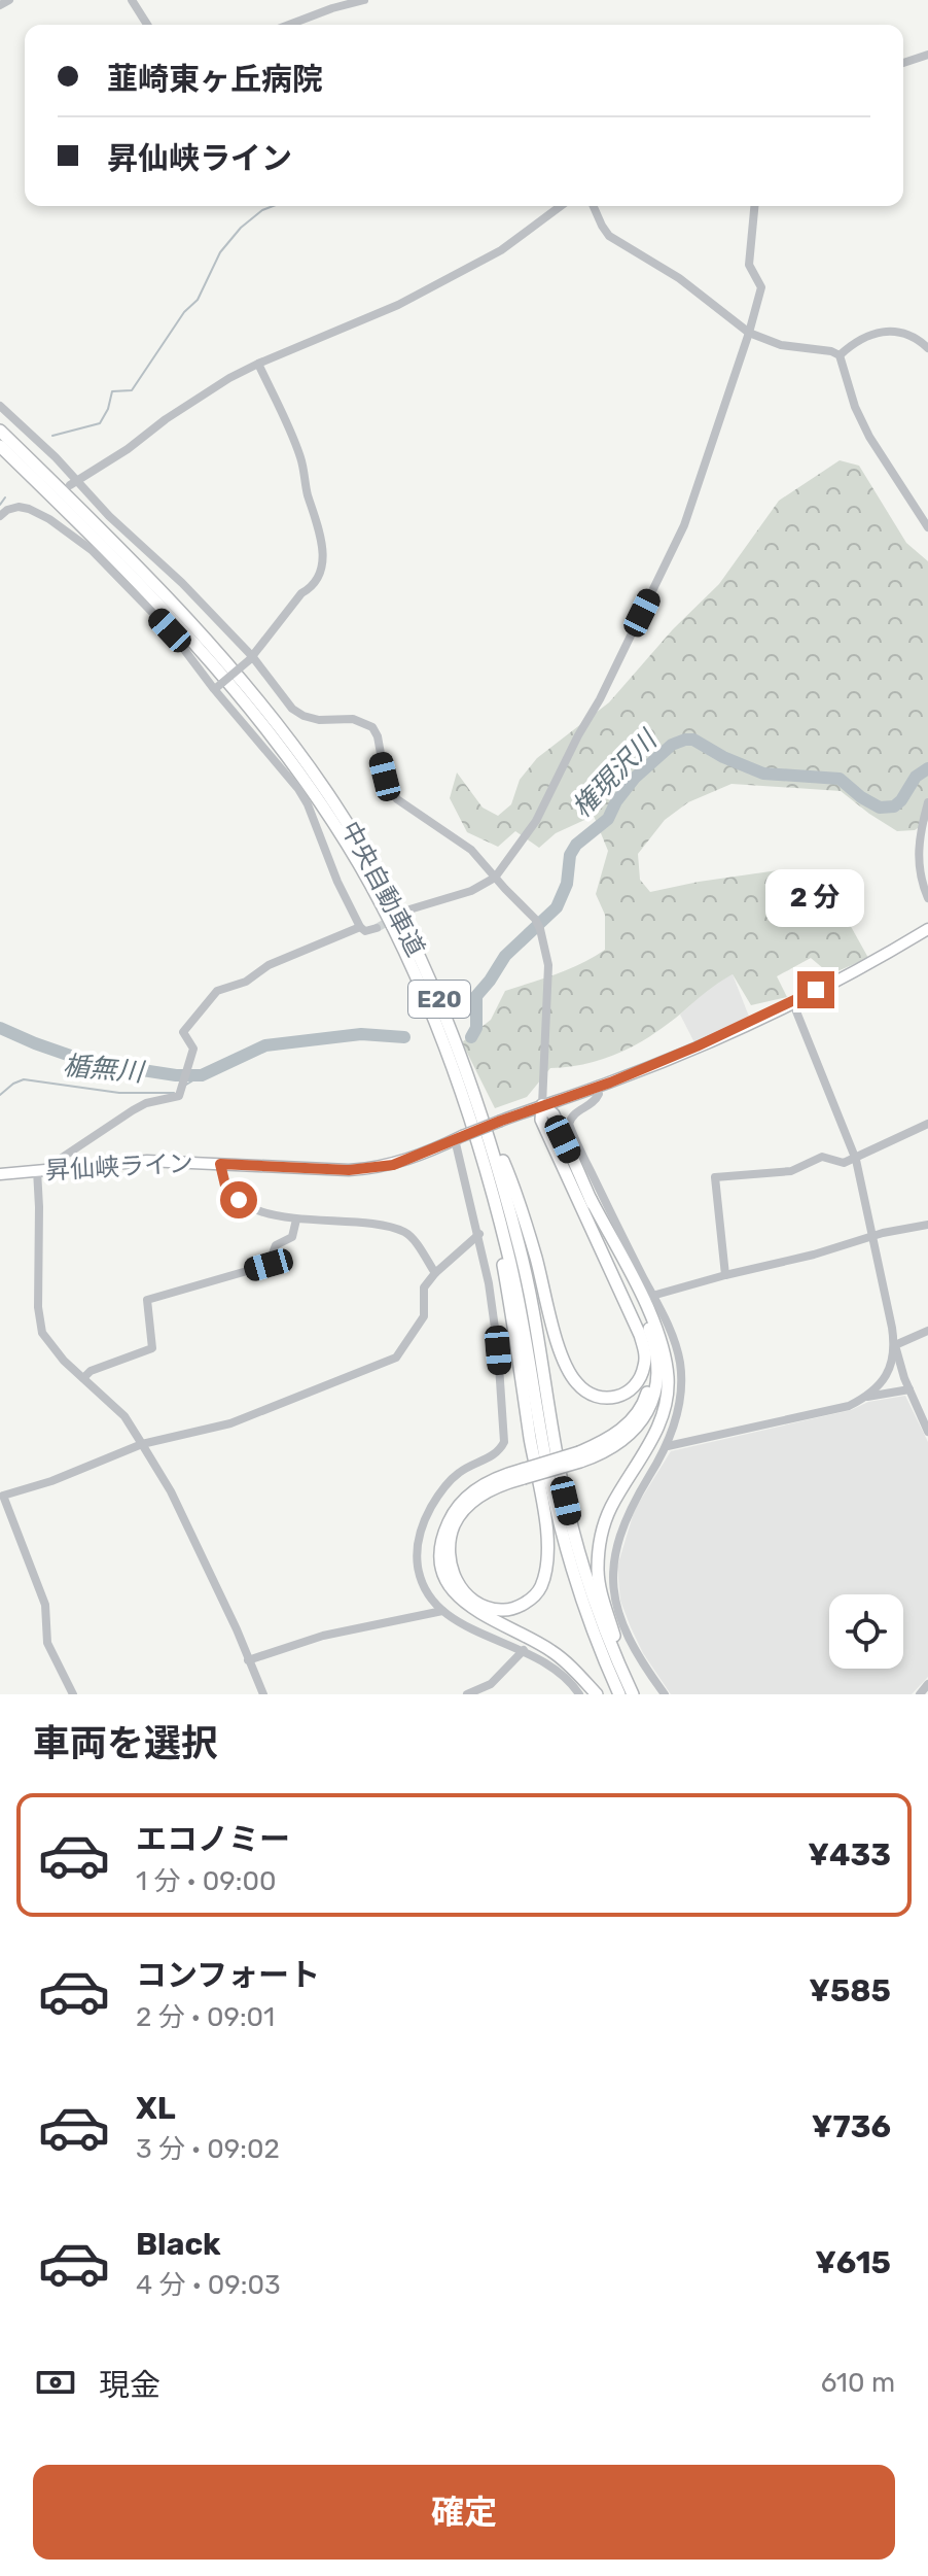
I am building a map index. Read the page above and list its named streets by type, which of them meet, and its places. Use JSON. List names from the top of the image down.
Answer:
{
  "streets": {
    "highway": ["中央自動車道", "E20"],
    "main road": ["昇仙峡ライン"]
  },
  "water": ["権現沢川", "楯無川"],
  "page": {
    "banner": ["韮崎東ヶ丘病院", "昇仙峡ライン"],
    "bubble": "2 分",
    "heading": "車両を選択",
    "list": [
      {
        "name": "エコノミー",
        "note": "1 分 · 09:00",
        "value": "¥433"
      },
      {
        "name": "コンフォート",
        "note": "2 分 · 09:01",
        "value": "¥585"
      },
      {
        "name": "XL",
        "note": "3 分 · 09:02",
        "value": "¥736"
      },
      {
        "name": "Black",
        "note": "4 分 · 09:03",
        "value": "¥615"
      }
    ],
    "pay": ["現金", "610 m"],
    "buttons": "確定"
  }
}
